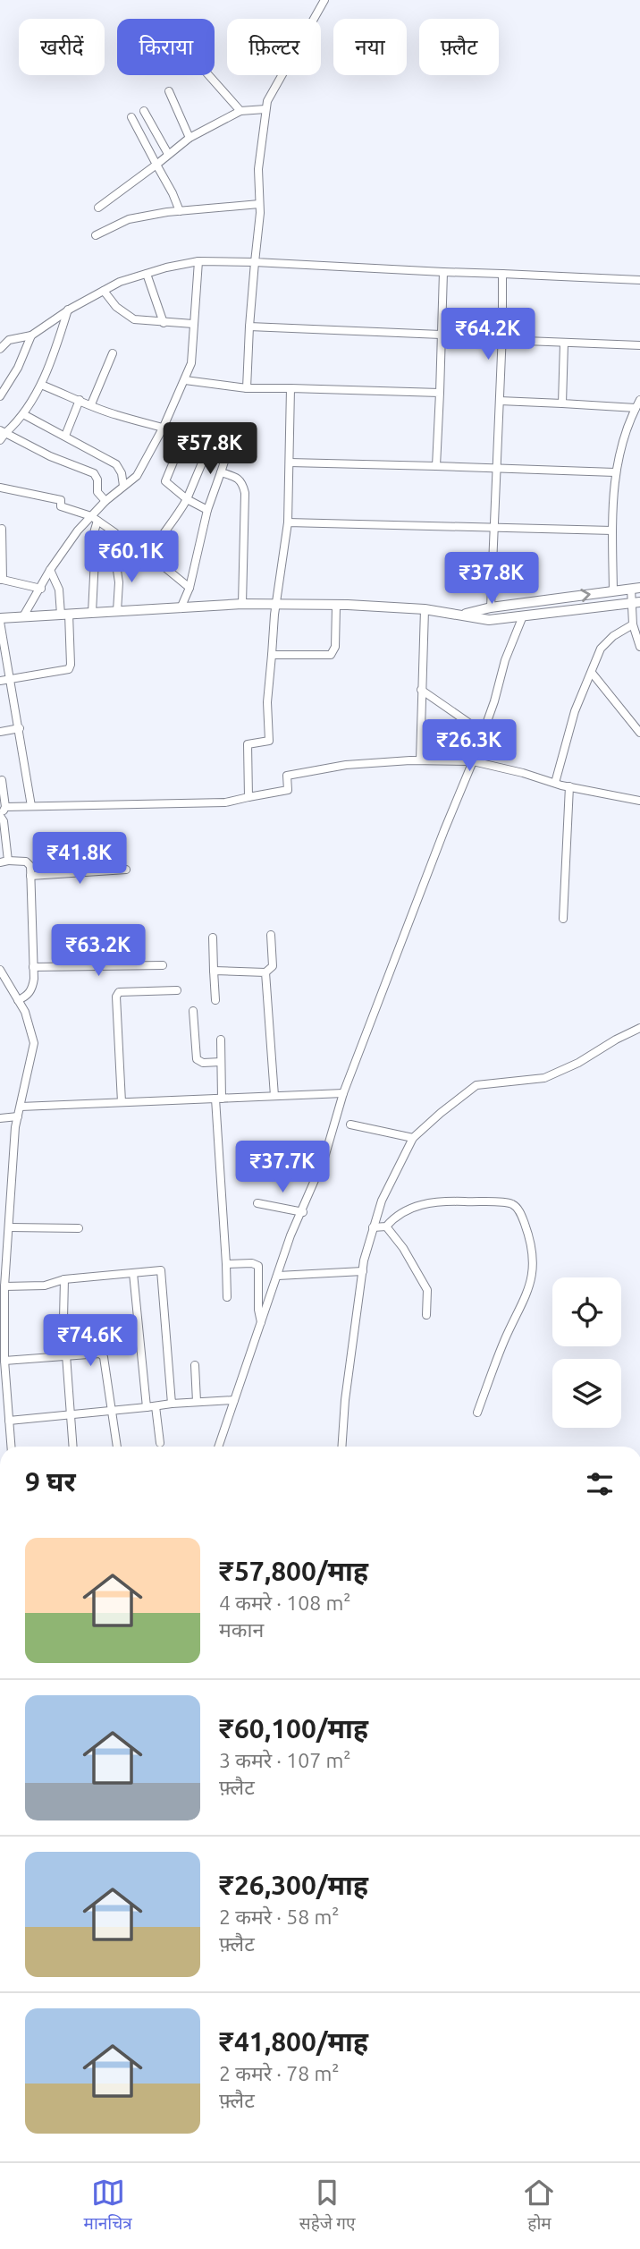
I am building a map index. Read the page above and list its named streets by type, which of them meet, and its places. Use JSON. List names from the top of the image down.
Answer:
{
  "page": {
    "chip": [
      "खरीदें",
      "किराया",
      "फ़िल्टर",
      "नया",
      "फ़्लैट"
    ],
    "price": [
      "₹64.2K",
      "₹57.8K",
      "₹60.1K",
      "₹37.8K",
      "₹26.3K",
      "₹41.8K",
      "₹63.2K",
      "₹37.7K",
      "₹74.6K"
    ],
    "heading": "9 घर",
    "list": [
      {
        "name": "₹57,800/माह",
        "note": "4 कमरे · 108 m² · मकान"
      },
      {
        "name": "₹60,100/माह",
        "note": "3 कमरे · 107 m² · फ़्लैट"
      },
      {
        "name": "₹26,300/माह",
        "note": "2 कमरे · 58 m² · फ़्लैट"
      },
      {
        "name": "₹41,800/माह",
        "note": "2 कमरे · 78 m² · फ़्लैट"
      }
    ],
    "tabs": ["मानचित्र", "सहेजे गए", "होम"]
  }
}
